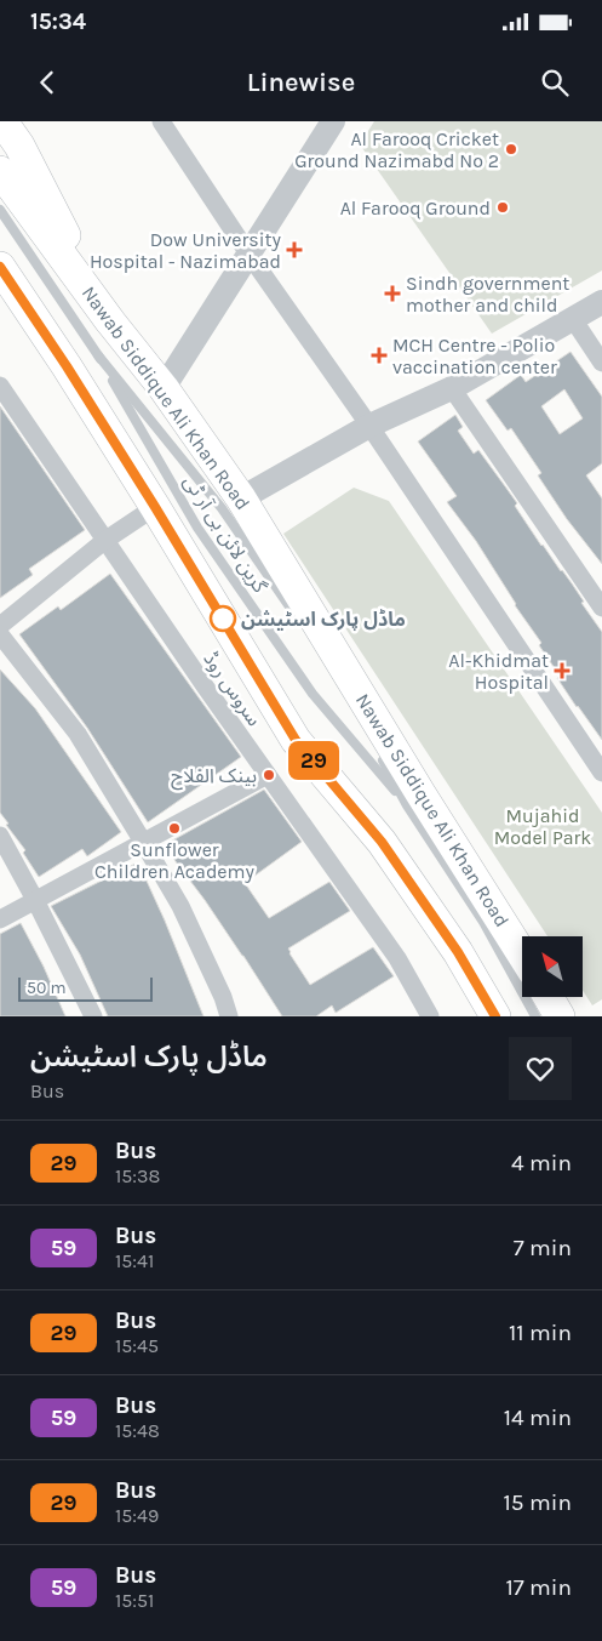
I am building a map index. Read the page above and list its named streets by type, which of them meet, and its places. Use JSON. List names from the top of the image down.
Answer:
{
  "streets": {
    "main road": ["Nawab Siddique Ali Khan Road"],
    "street": ["سروس روڈ"],
    "lane": ["گرین لائن بی آر ٹی"]
  },
  "parks": ["Mujahid Model Park"],
  "places": {
    "other": [
      "Al Farooq Cricket Ground Nazimabd No 2",
      "Al Farooq Ground",
      "ماڈل پارک اسٹیشن",
      "بینک الفلاح",
      "Sunflower Children Academy"
    ],
    "health": [
      "Dow University Hospital - Nazimabad",
      "Sindh government mother and child",
      "MCH Centre - Polio vaccination center",
      "Al-Khidmat Hospital"
    ]
  },
  "lines": ["bus line 29"],
  "scale_bar": "50 m",
  "north": "top left",
  "page": {
    "status": "15:34",
    "header": "Linewise",
    "on_map": "29",
    "scale": "50 m",
    "heading": ["ماڈل پارک اسٹیشن", "Bus"],
    "list": [
      {
        "mark": "29",
        "name": "Bus",
        "note": "15:38",
        "value": "4 min"
      },
      {
        "mark": "59",
        "name": "Bus",
        "note": "15:41",
        "value": "7 min"
      },
      {
        "mark": "29",
        "name": "Bus",
        "note": "15:45",
        "value": "11 min"
      },
      {
        "mark": "59",
        "name": "Bus",
        "note": "15:48",
        "value": "14 min"
      },
      {
        "mark": "29",
        "name": "Bus",
        "note": "15:49",
        "value": "15 min"
      },
      {
        "mark": "59",
        "name": "Bus",
        "note": "15:51",
        "value": "17 min"
      }
    ]
  }
}
